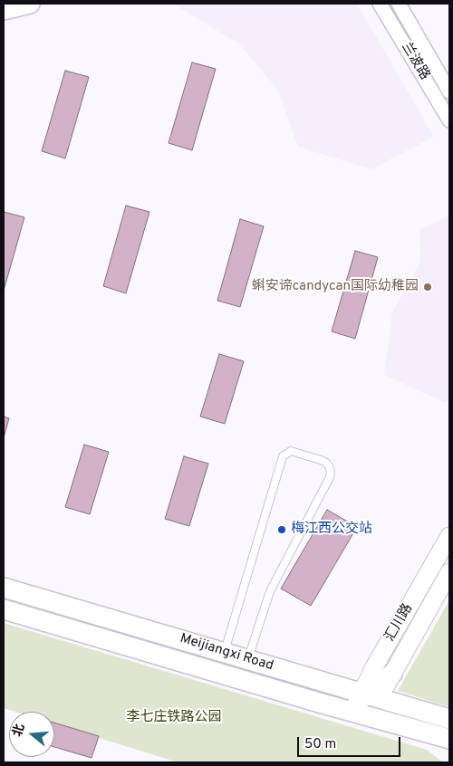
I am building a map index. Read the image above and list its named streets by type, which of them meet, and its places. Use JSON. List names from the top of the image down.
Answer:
{
  "streets": {
    "main road": ["Meijiangxi Road"],
    "street": ["兰波路", "汇川路"]
  },
  "parks": ["李七庄铁路公园"],
  "places": ["蝌安谛candycan国际幼稚园", "梅江西公交站"],
  "scale_bar": "50 m",
  "north": "left"
}
